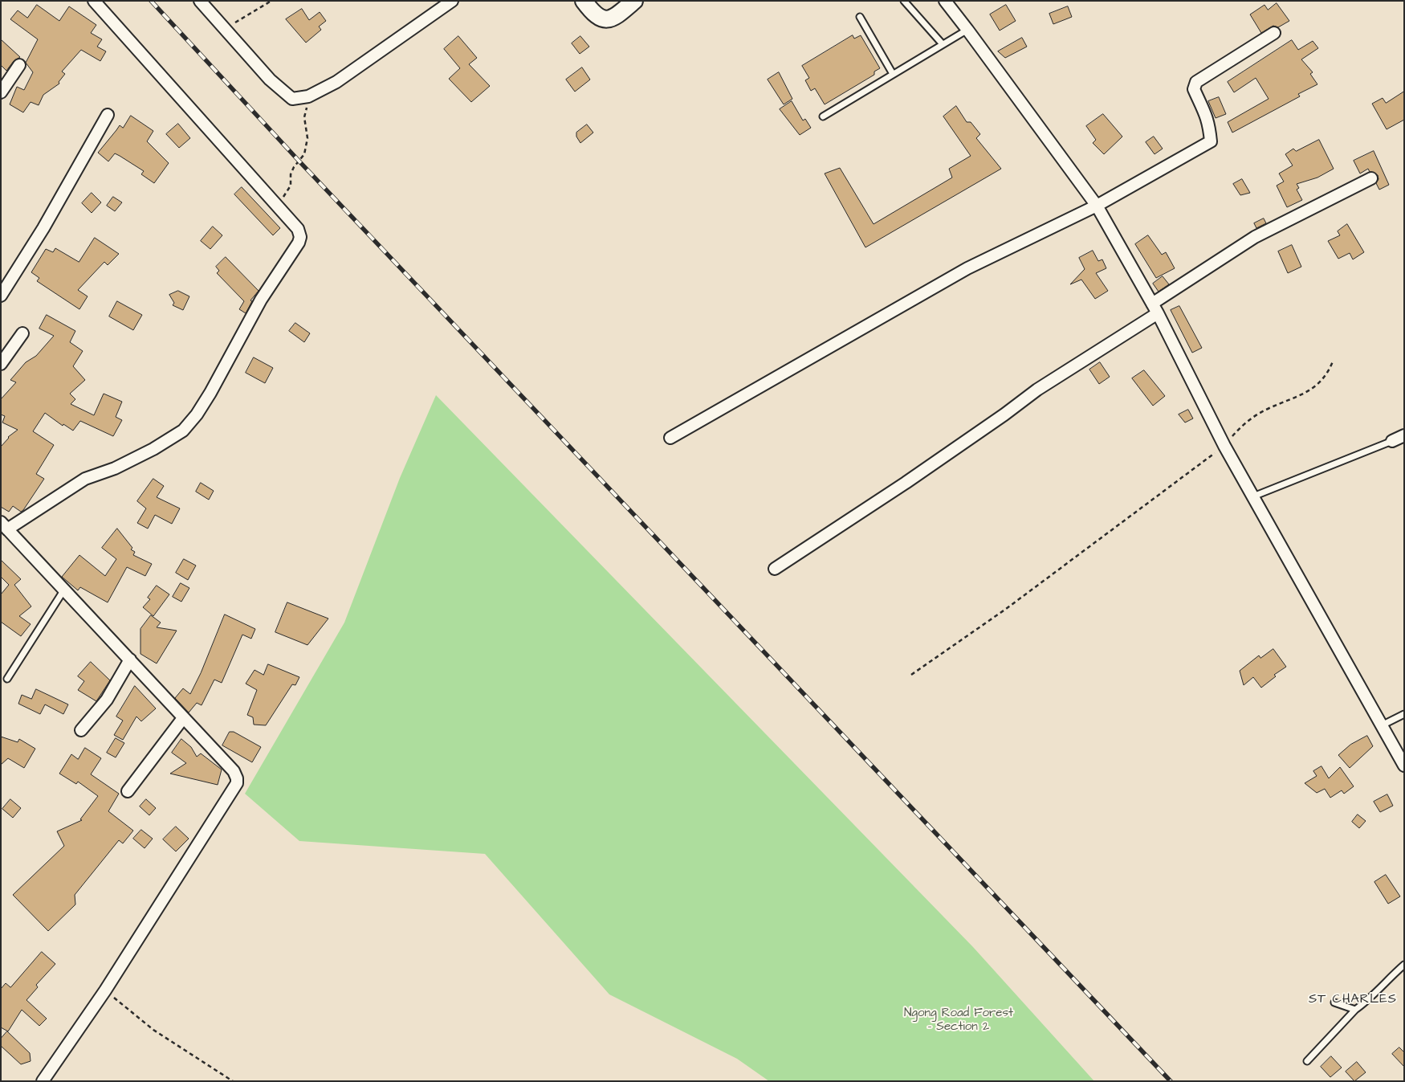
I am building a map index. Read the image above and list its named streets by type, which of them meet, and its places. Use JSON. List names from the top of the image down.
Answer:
{
  "districts": ["ST CHARLES"],
  "parks": ["Ngong Road Forest - Section 2"]
}
